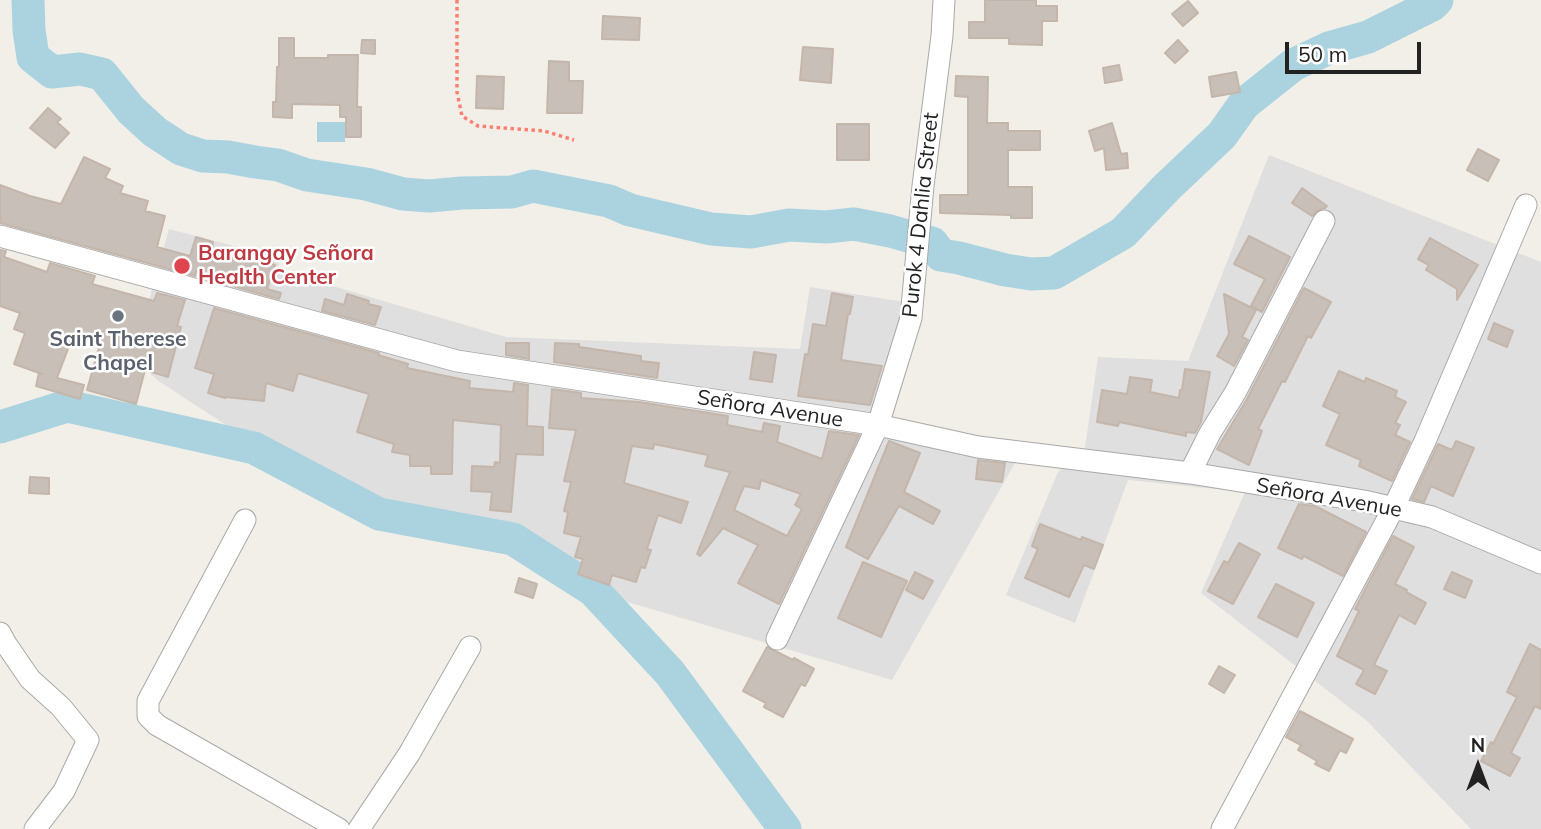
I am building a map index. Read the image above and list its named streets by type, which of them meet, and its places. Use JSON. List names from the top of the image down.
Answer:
{
  "streets": {
    "street": ["Purok 4 Dahlia Street", "Señora Avenue"]
  },
  "crossings": [
    ["Purok 4 Dahlia Street", "Señora Avenue"]
  ],
  "places": ["Barangay Señora Health Center", "Saint Therese Chapel"],
  "scale_bar": "50 m",
  "north": "top"
}
